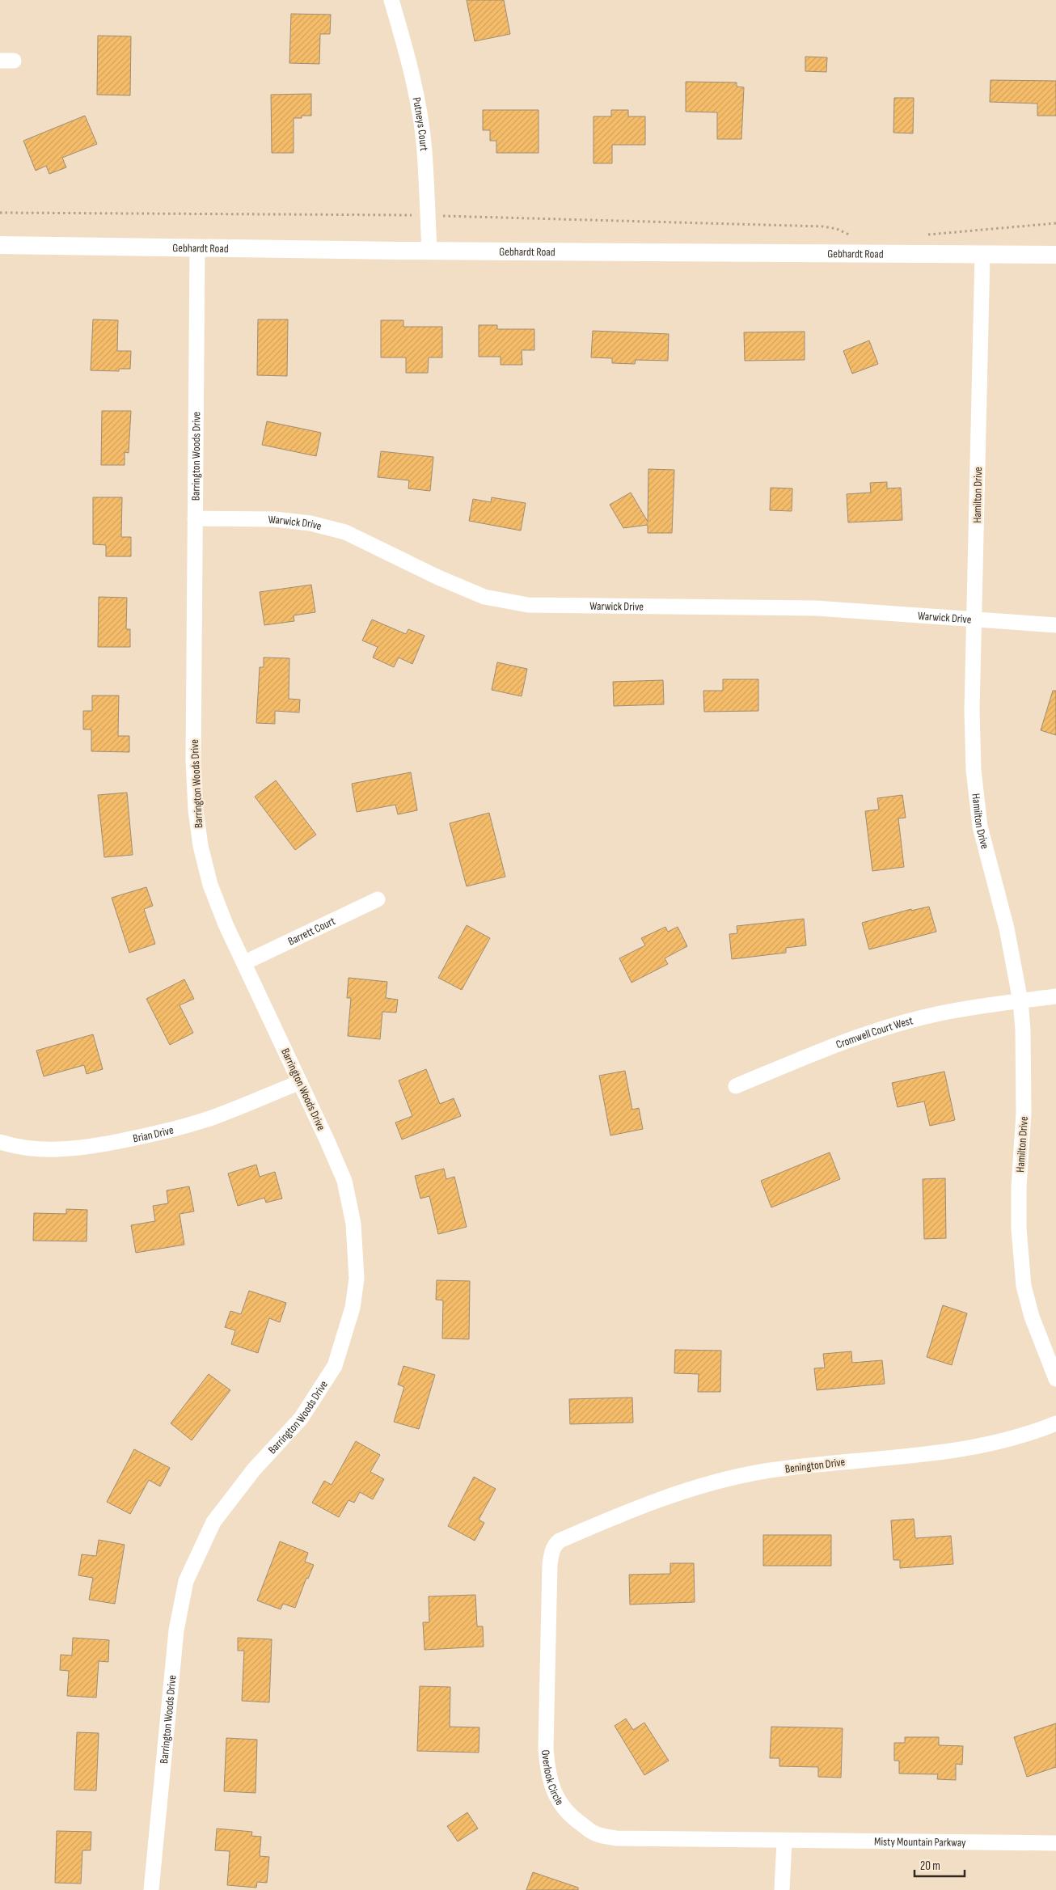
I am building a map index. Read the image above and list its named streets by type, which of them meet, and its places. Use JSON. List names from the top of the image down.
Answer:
{
  "streets": {
    "street": [
      "Putneys Court",
      "Gebhardt Road",
      "Barrington Woods Drive",
      "Hamilton Drive",
      "Warwick Drive",
      "Barrett Court",
      "Cromwell Court West",
      "Brian Drive",
      "Benington Drive",
      "Overlook Circle",
      "Misty Mountain Parkway"
    ]
  },
  "crossings": [
    ["Putneys Court", "Gebhardt Road"],
    ["Gebhardt Road", "Barrington Woods Drive"],
    ["Gebhardt Road", "Hamilton Drive"],
    ["Barrington Woods Drive", "Warwick Drive"],
    ["Barrington Woods Drive", "Barrett Court"],
    ["Barrington Woods Drive", "Brian Drive"],
    ["Hamilton Drive", "Warwick Drive"],
    ["Hamilton Drive", "Cromwell Court West"],
    ["Benington Drive", "Overlook Circle"],
    ["Overlook Circle", "Misty Mountain Parkway"]
  ],
  "scale_bar": "20 m"
}
